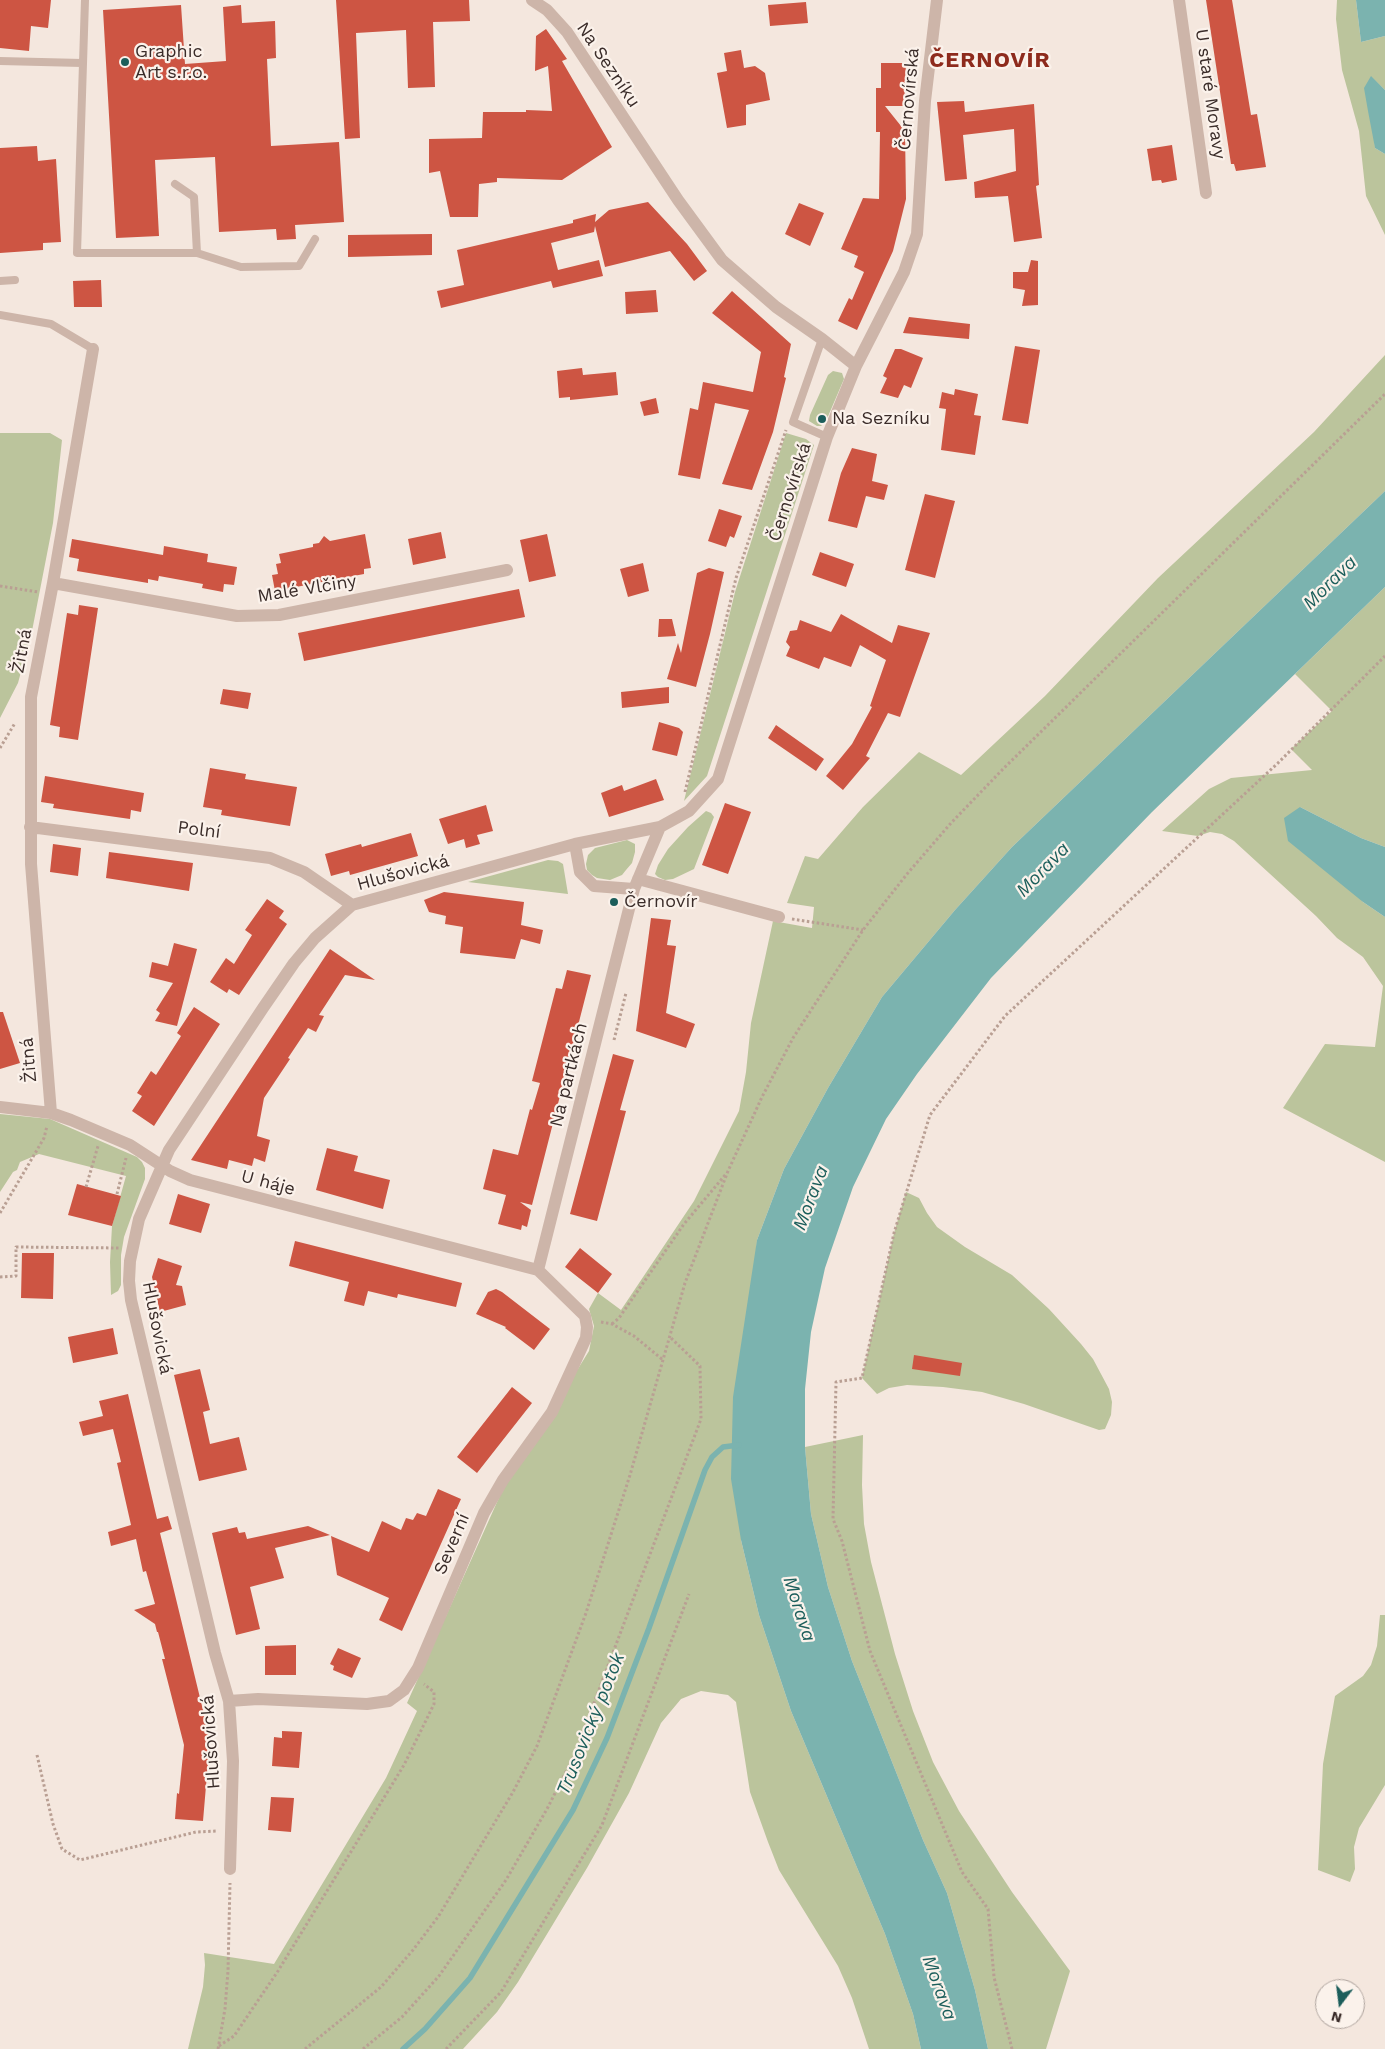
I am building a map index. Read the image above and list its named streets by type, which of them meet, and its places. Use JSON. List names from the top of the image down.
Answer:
{
  "streets": {
    "street": [
      "Na Sezníku",
      "U staré Moravy",
      "Černovírská",
      "Malé Vlčiny",
      "Žitná",
      "Polní",
      "Hlušovická",
      "Na partkách",
      "U háje",
      "Severní"
    ]
  },
  "crossings": [
    ["Na Sezníku", "Černovírská"],
    ["Černovírská", "Hlušovická"],
    ["Černovírská", "Na partkách"],
    ["Malé Vlčiny", "Žitná"],
    ["Žitná", "Polní"],
    ["Žitná", "U háje"],
    ["Polní", "Hlušovická"],
    ["Hlušovická", "Na partkách"],
    ["Hlušovická", "U háje"],
    ["Hlušovická", "Severní"],
    ["Na partkách", "U háje"]
  ],
  "districts": ["ČERNOVÍR"],
  "water": ["Morava", "Trusovický potok"],
  "places": ["Graphic Art s.r.o.", "Na Sezníku", "Černovír"],
  "north": "bottom"
}
